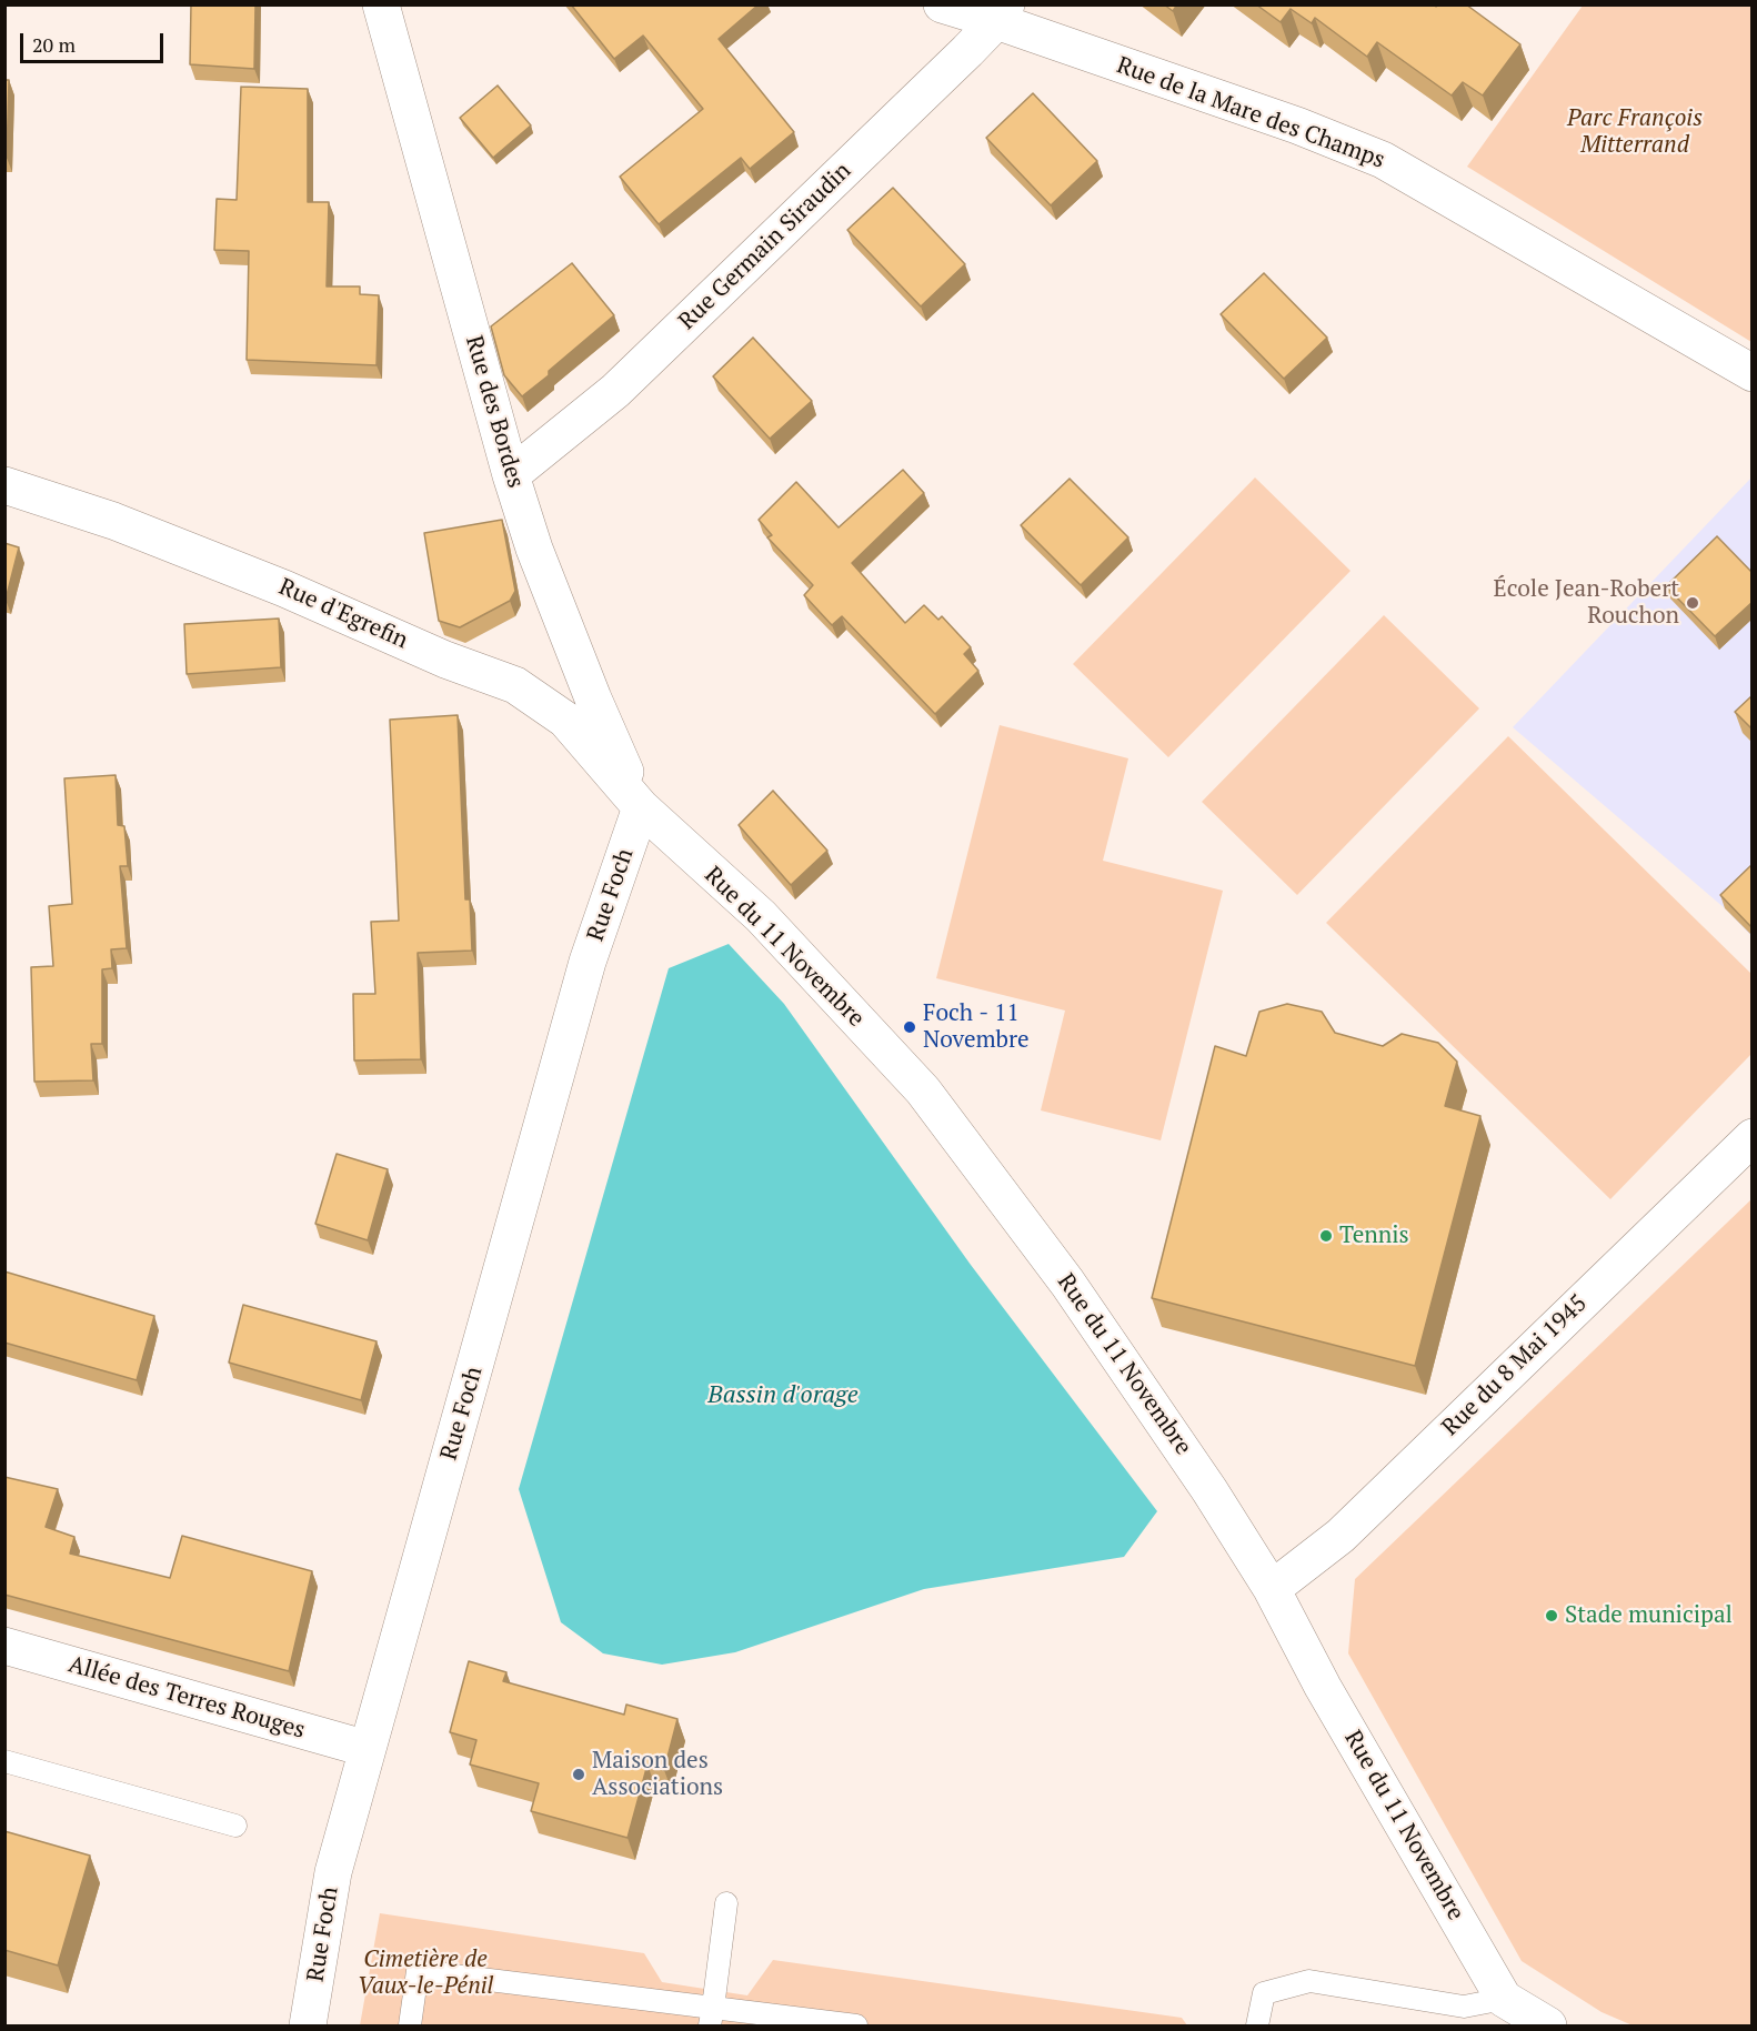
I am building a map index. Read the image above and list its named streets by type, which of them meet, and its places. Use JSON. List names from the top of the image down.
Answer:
{
  "streets": {
    "street": [
      "Rue de la Mare des Champs",
      "Rue Germain Siraudin",
      "Rue des Bordes",
      "Rue d'Egrefin",
      "Rue Foch",
      "Rue du 11 Novembre",
      "Rue du 8 Mai 1945",
      "Allée des Terres Rouges"
    ]
  },
  "crossings": [
    ["Rue de la Mare des Champs", "Rue Germain Siraudin"],
    ["Rue Germain Siraudin", "Rue des Bordes"],
    ["Rue des Bordes", "Rue d'Egrefin"],
    ["Rue des Bordes", "Rue Foch"],
    ["Rue des Bordes", "Rue du 11 Novembre"],
    ["Rue d'Egrefin", "Rue Foch"],
    ["Rue d'Egrefin", "Rue du 11 Novembre"],
    ["Rue Foch", "Rue du 11 Novembre"],
    ["Rue Foch", "Allée des Terres Rouges"],
    ["Rue du 11 Novembre", "Rue du 8 Mai 1945"]
  ],
  "water": ["Bassin d'orage"],
  "parks": ["Parc François Mitterrand", "Cimetière de Vaux-le-Pénil"],
  "places": [
    "École Jean-Robert Rouchon",
    "Foch - 11 Novembre",
    "Tennis",
    "Stade municipal",
    "Maison des Associations"
  ],
  "scale_bar": "20 m"
}
